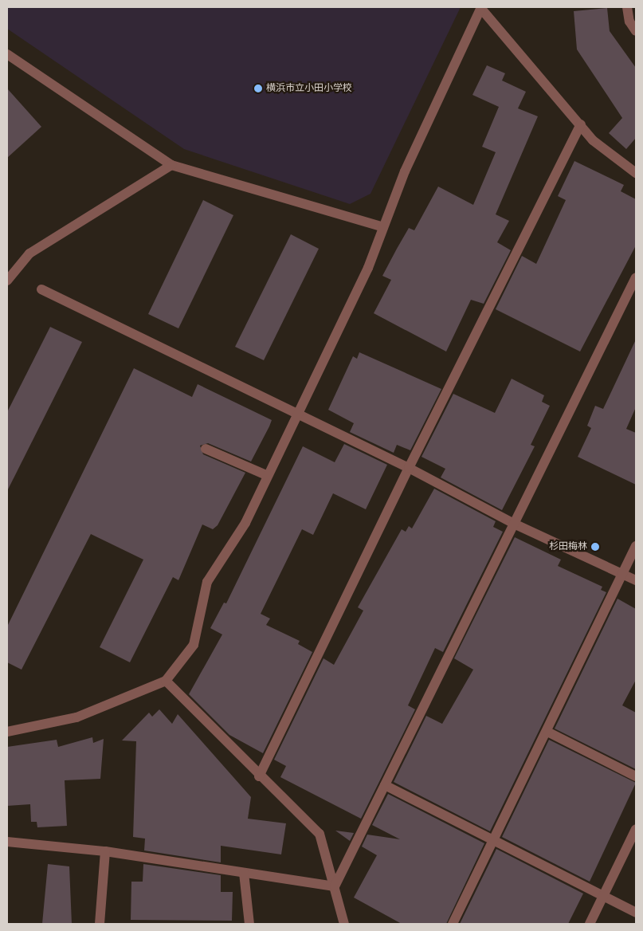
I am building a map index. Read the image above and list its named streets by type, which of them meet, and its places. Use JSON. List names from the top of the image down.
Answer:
{
  "places": ["横浜市立小田小学校", "杉田梅林"]
}
